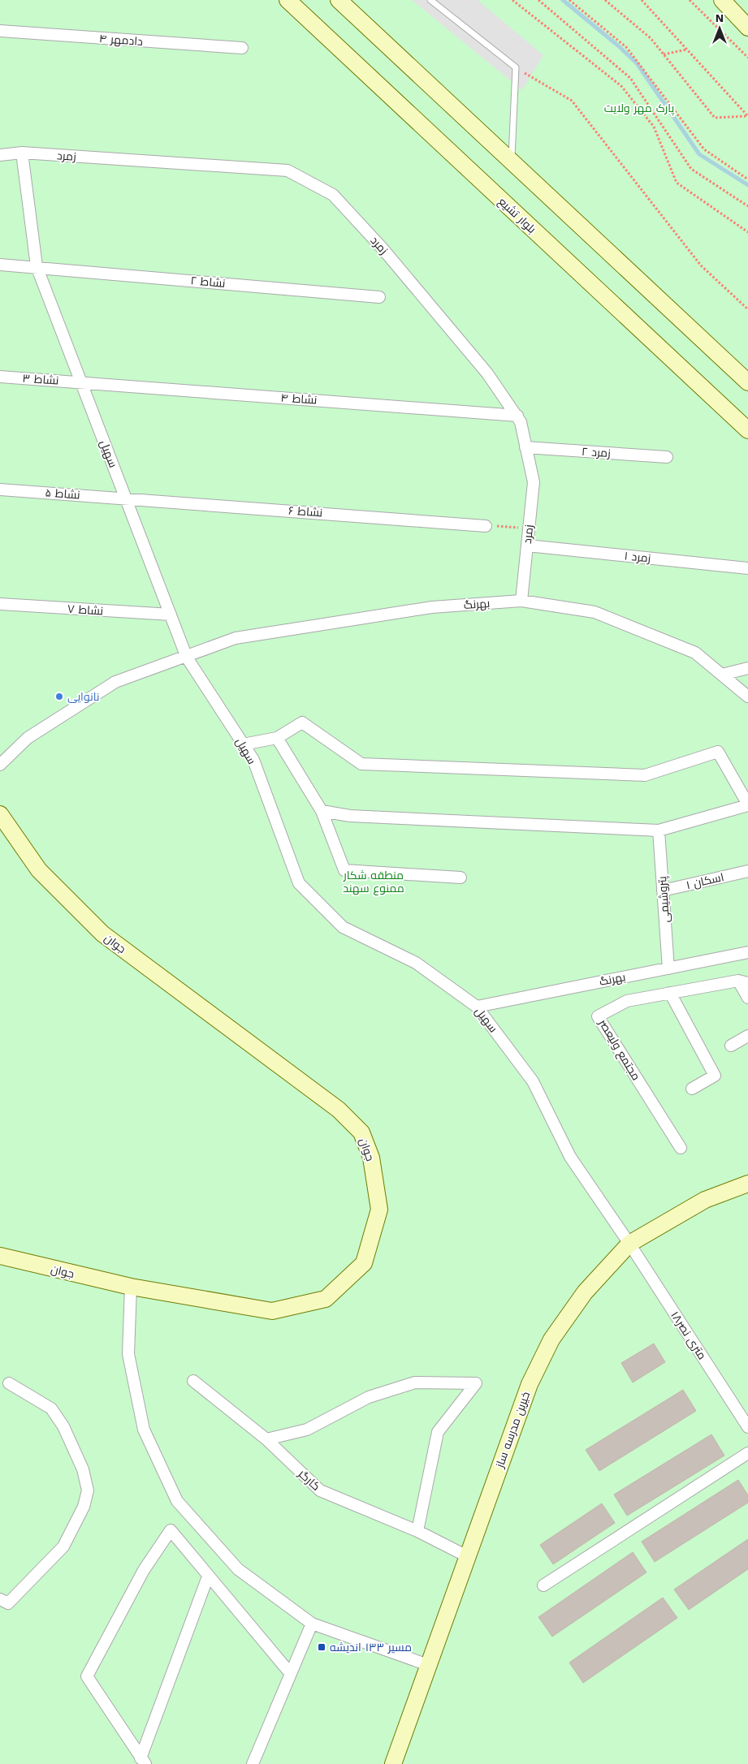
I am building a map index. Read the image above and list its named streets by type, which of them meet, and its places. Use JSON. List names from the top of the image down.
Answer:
{
  "streets": {
    "street": [
      "دادمهر ۴",
      "زمرد",
      "بلوار تشیع",
      "نشاط ۲",
      "نشاط ۳",
      "نشاط ۴",
      "زمرد ۲",
      "سهیل",
      "نشاط ۵",
      "نشاط ۶",
      "زمرد ۱",
      "بهرنگ",
      "نشاط ۷",
      "اسکان ۱",
      "پتروشیمی",
      "جوان",
      "مجتمع ولیعصر",
      "۱۸متری نصر",
      "خیرین مدرسه ساز",
      "کارگر"
    ]
  },
  "crossings": [
    ["زمرد", "نشاط ۴"],
    ["زمرد", "زمرد ۲"],
    ["زمرد", "سهیل"],
    ["زمرد", "زمرد ۱"],
    ["زمرد", "بهرنگ"],
    ["نشاط ۲", "سهیل"],
    ["نشاط ۳", "نشاط ۴"],
    ["نشاط ۳", "سهیل"],
    ["نشاط ۴", "سهیل"],
    ["سهیل", "نشاط ۵"],
    ["سهیل", "نشاط ۶"],
    ["سهیل", "بهرنگ"],
    ["سهیل", "نشاط ۷"],
    ["سهیل", "۱۸متری نصر"],
    ["سهیل", "خیرین مدرسه ساز"],
    ["نشاط ۵", "نشاط ۶"],
    ["بهرنگ", "پتروشیمی"],
    ["اسکان ۱", "پتروشیمی"],
    ["۱۸متری نصر", "خیرین مدرسه ساز"],
    ["خیرین مدرسه ساز", "کارگر"]
  ],
  "parks": ["پارک مهر ولایت", "منطقه شکار ممنوع سهند"],
  "places": {
    "other": ["نانوایی"],
    "transit": ["مسیر ۱۳۳ اندیشه"]
  },
  "north": "top"
}
